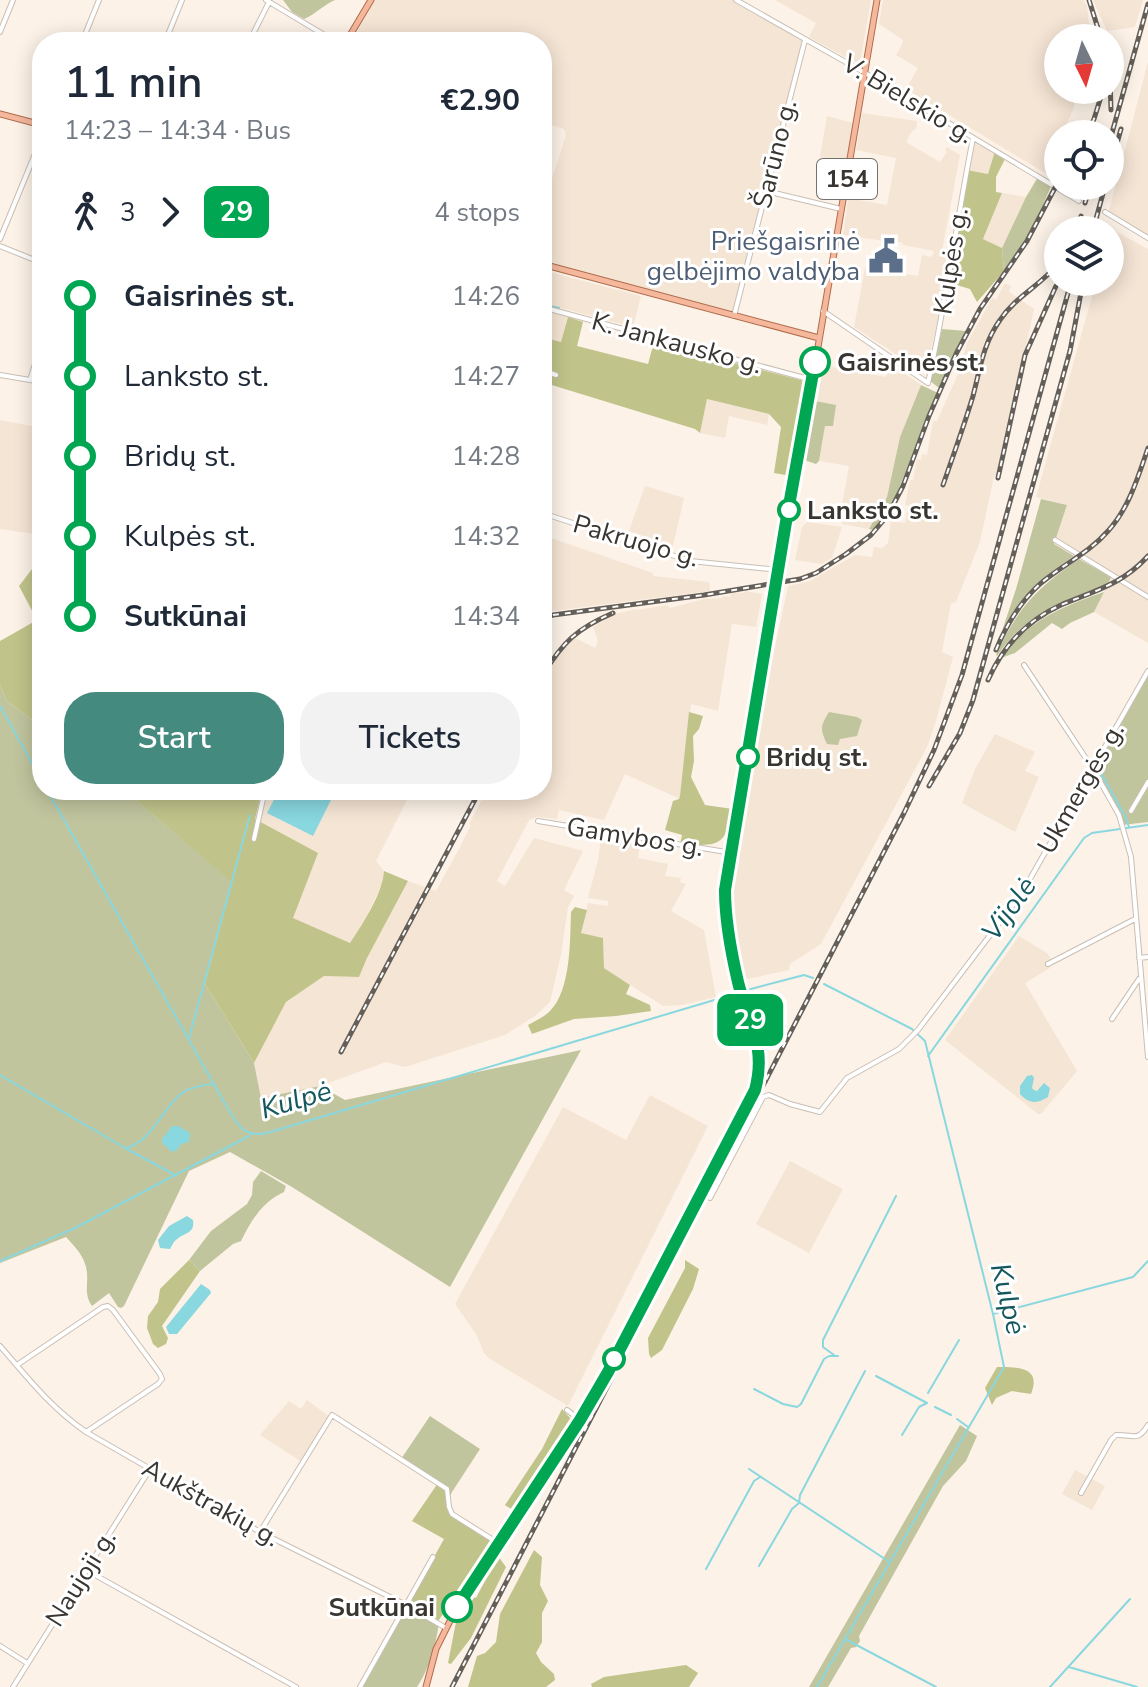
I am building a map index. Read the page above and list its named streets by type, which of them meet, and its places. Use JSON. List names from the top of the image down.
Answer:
{
  "streets": {
    "main road": ["154"],
    "street": [
      "V. Bielskio g.",
      "Šarūno g.",
      "Kulpės g.",
      "K. Jankausko g.",
      "Pakruojo g.",
      "Ukmergės g.",
      "Gamybos g.",
      "Aukštrakių g.",
      "Naujoji g."
    ]
  },
  "crossings": [
    ["V. Bielskio g.", "Šarūno g."],
    ["V. Bielskio g.", "154"],
    ["V. Bielskio g.", "Kulpės g."],
    ["154", "Kulpės g."],
    ["154", "K. Jankausko g."],
    ["154", "Pakruojo g."],
    ["154", "Gamybos g."],
    ["154", "Aukštrakių g."],
    ["Aukštrakių g.", "Naujoji g."]
  ],
  "water": ["Vijolė", "Kulpė"],
  "places": {
    "public building": ["Priešgaisrinė gelbėjimo valdyba"],
    "other": [
      "Gaisrinės st.",
      "Lanksto st.",
      "Bridų st.",
      "Sutkūnai"
    ]
  },
  "lines": ["bus line 29"],
  "north": "bottom",
  "page": {
    "on_map": "29",
    "heading": ["11 min", "14:23 – 14:34 · Bus", "€2.90"],
    "legs": ["3", "29", "4 stops"],
    "list": [
      {
        "name": "Gaisrinės st.",
        "value": "14:26"
      },
      {
        "name": "Lanksto st.",
        "value": "14:27"
      },
      {
        "name": "Bridų st.",
        "value": "14:28"
      },
      {
        "name": "Kulpės st.",
        "value": "14:32"
      },
      {
        "name": "Sutkūnai",
        "value": "14:34"
      }
    ],
    "buttons": ["Start", "Tickets"]
  }
}
